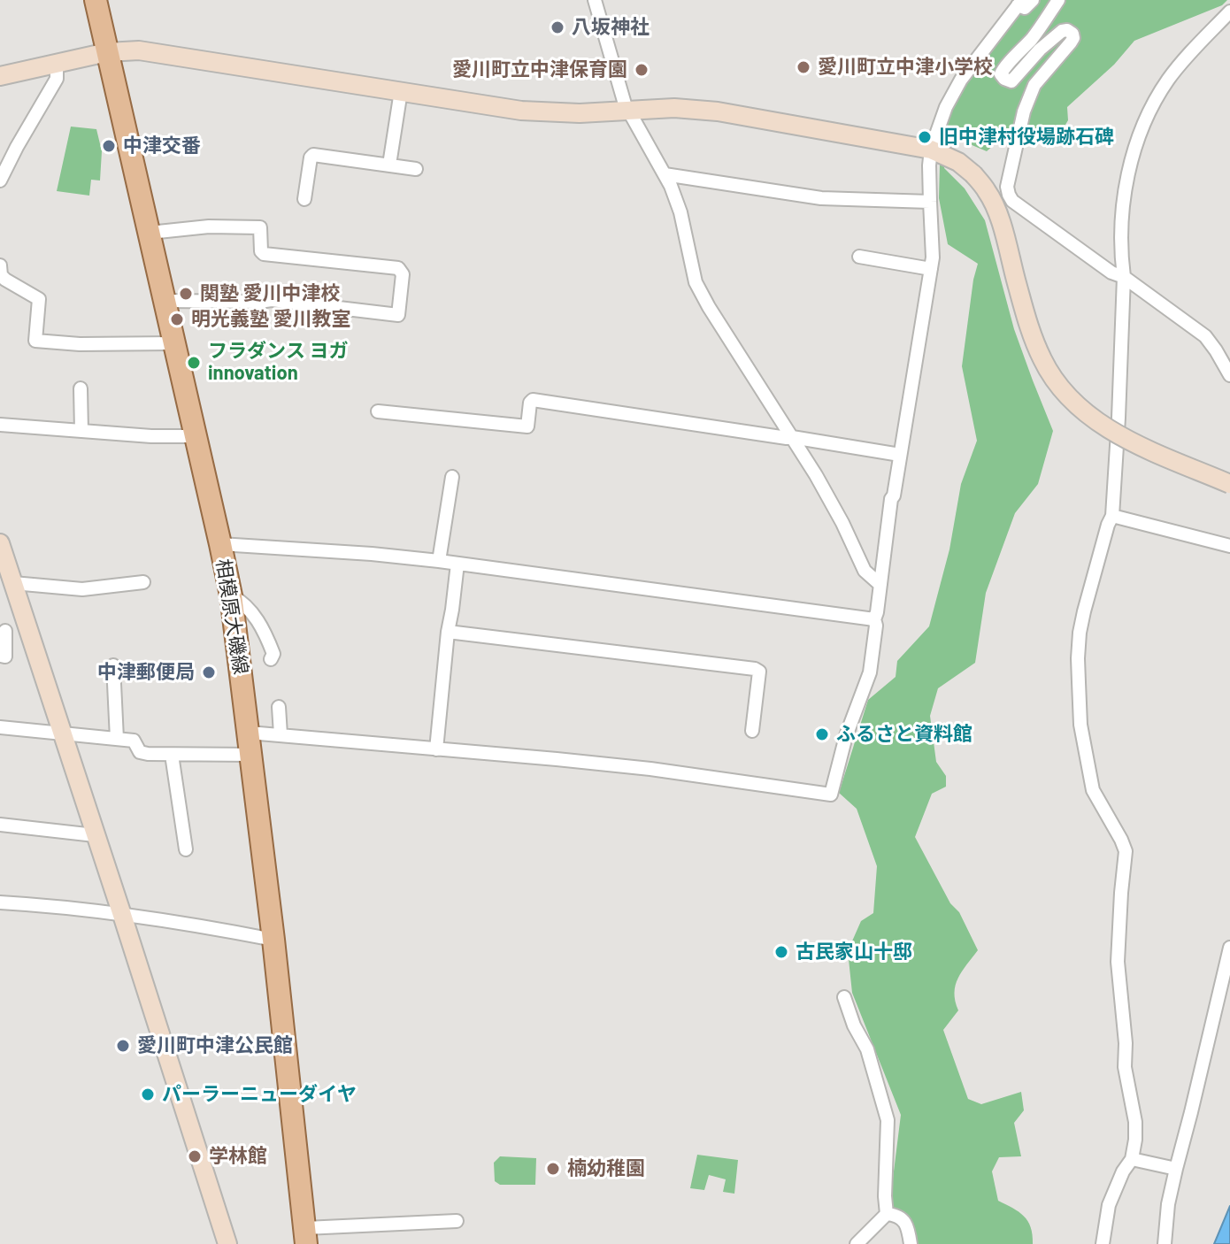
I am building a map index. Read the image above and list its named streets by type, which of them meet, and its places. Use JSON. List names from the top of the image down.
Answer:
{
  "streets": {
    "main road": ["相模原大磯線"]
  },
  "places": [
    "八坂神社",
    "愛川町立中津小学校",
    "愛川町立中津保育園",
    "旧中津村役場跡石碑",
    "中津交番",
    "関塾 愛川中津校",
    "明光義塾 愛川教室",
    "フラダンス ヨガ innovation",
    "中津郵便局",
    "ふるさと資料館",
    "古民家山十邸",
    "愛川町中津公民館",
    "パーラーニューダイヤ",
    "学林館",
    "楠幼稚園"
  ]
}
